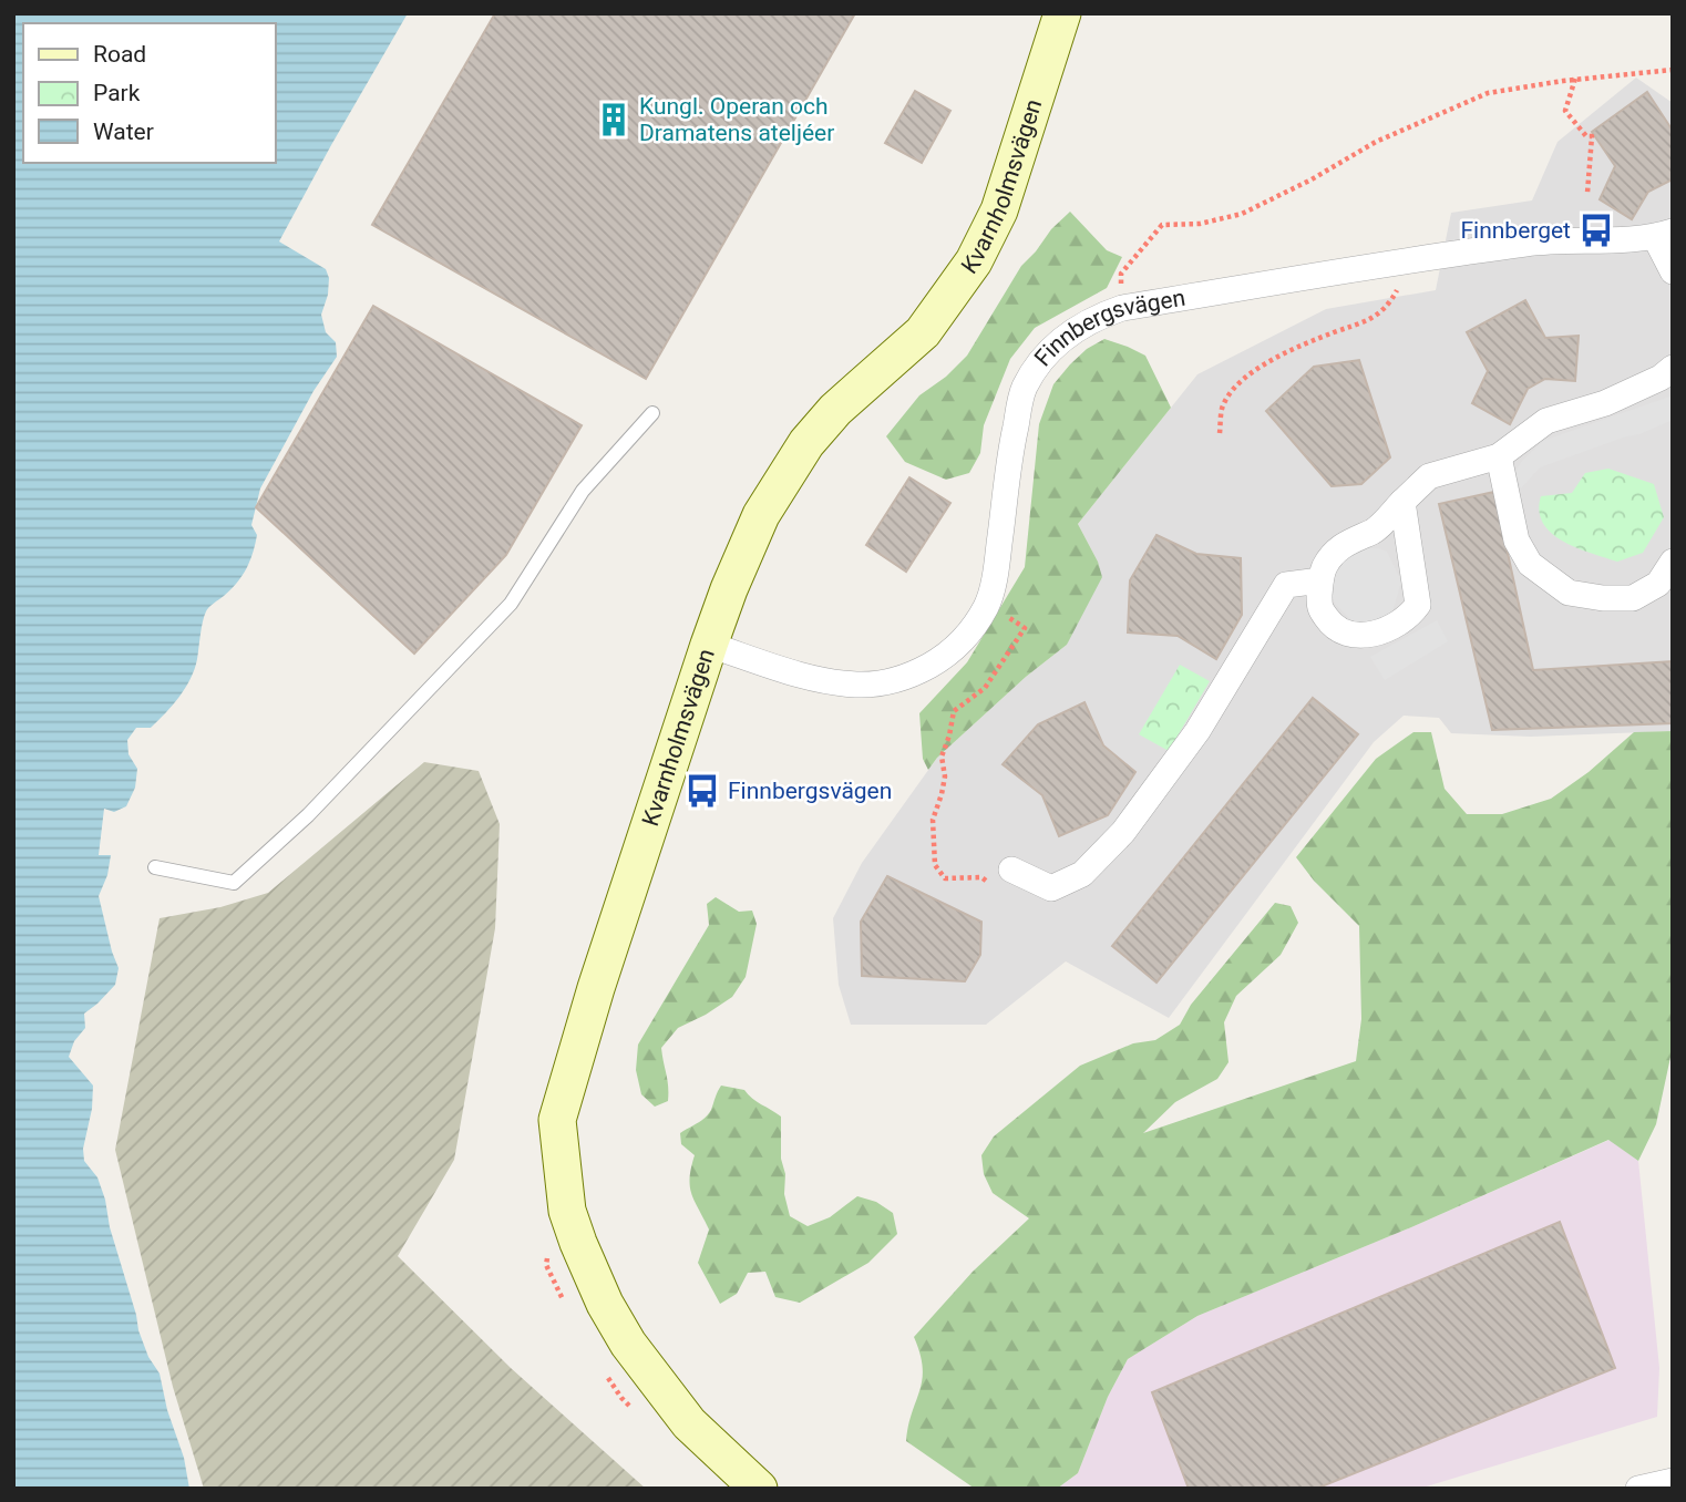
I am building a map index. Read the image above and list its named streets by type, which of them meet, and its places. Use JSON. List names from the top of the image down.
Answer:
{
  "streets": {
    "street": ["Kvarnholmsvägen", "Finnbergsvägen"]
  },
  "crossings": [
    ["Kvarnholmsvägen", "Finnbergsvägen"]
  ],
  "places": {
    "building": ["Kungl. Operan och Dramatens ateljéer"],
    "bus stop": ["Finnberget", "Finnbergsvägen"]
  },
  "legend": ["Road", "Park", "Water"]
}
